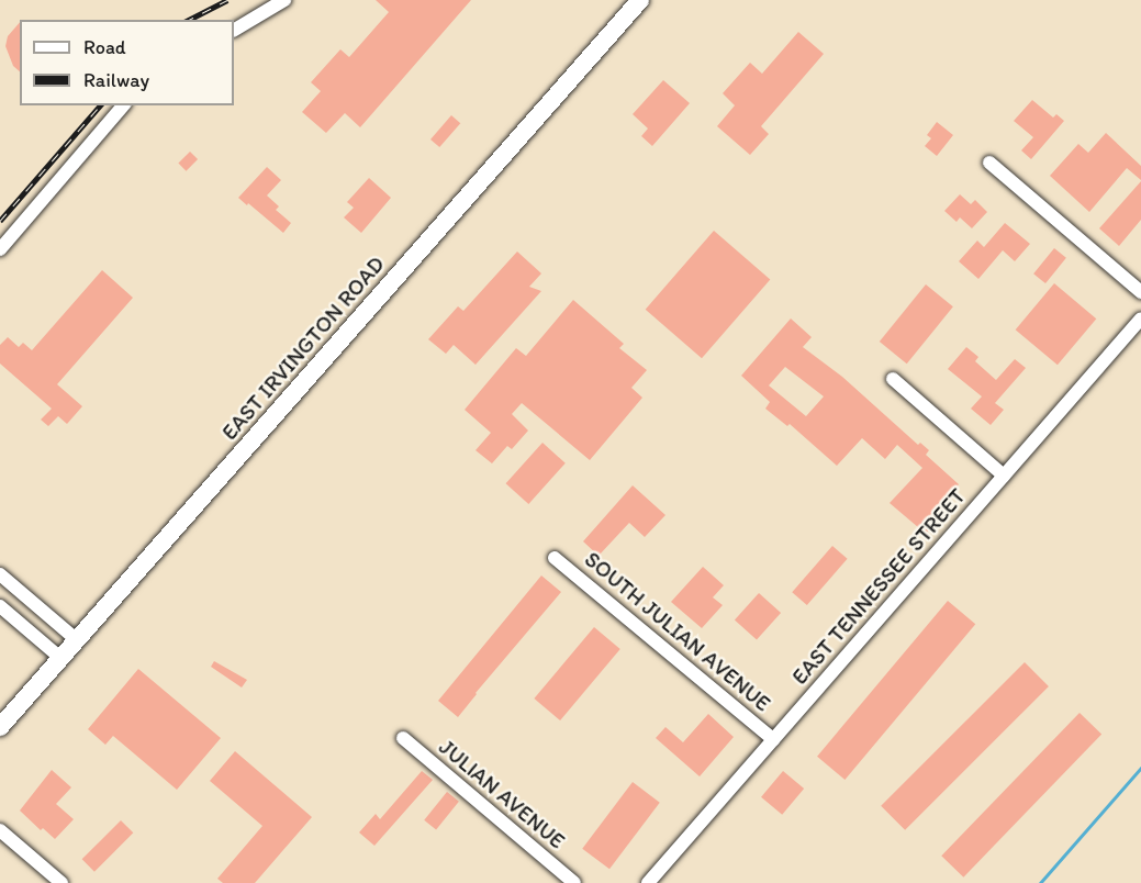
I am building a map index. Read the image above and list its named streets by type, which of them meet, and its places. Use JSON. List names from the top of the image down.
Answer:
{
  "streets": {
    "street": [
      "EAST IRVINGTON ROAD",
      "EAST TENNESSEE STREET",
      "SOUTH JULIAN AVENUE",
      "JULIAN AVENUE"
    ]
  },
  "crossings": [
    ["EAST TENNESSEE STREET", "SOUTH JULIAN AVENUE"]
  ],
  "legend": ["Road", "Railway"]
}
